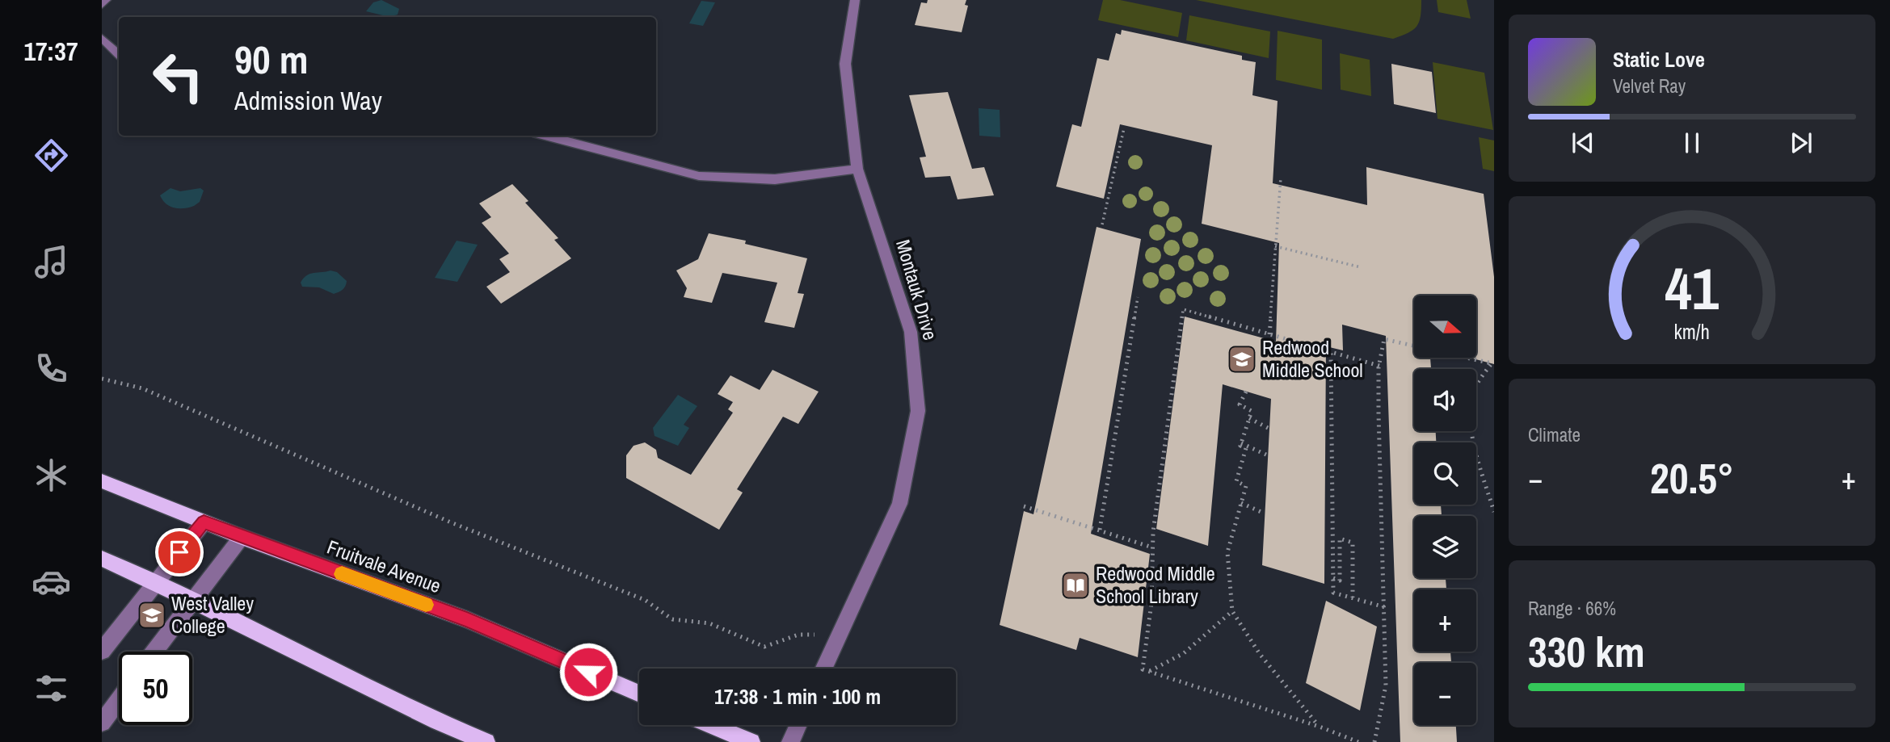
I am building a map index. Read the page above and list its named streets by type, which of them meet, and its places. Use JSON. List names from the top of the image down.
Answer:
{
  "streets": {
    "main road": ["Fruitvale Avenue"],
    "street": ["Montauk Drive"]
  },
  "places": {
    "school or university": ["Redwood Middle School", "West Valley College"],
    "library": ["Redwood Middle School Library"]
  },
  "north": "right",
  "page": {
    "tabs": "17:37",
    "turn": ["90 m", "Admission Way"],
    "song": ["Static Love", "Velvet Ray"],
    "map_buttons": ["+", "−"],
    "tile": [
      "Climate",
      ["Range · 66%", "330 km"]
    ],
    "heat": ["−", "20.5°", "+"],
    "limit": "50",
    "trip": "17:38 · 1 min · 100 m",
    "gauge": ["41", "km/h"]
  }
}
